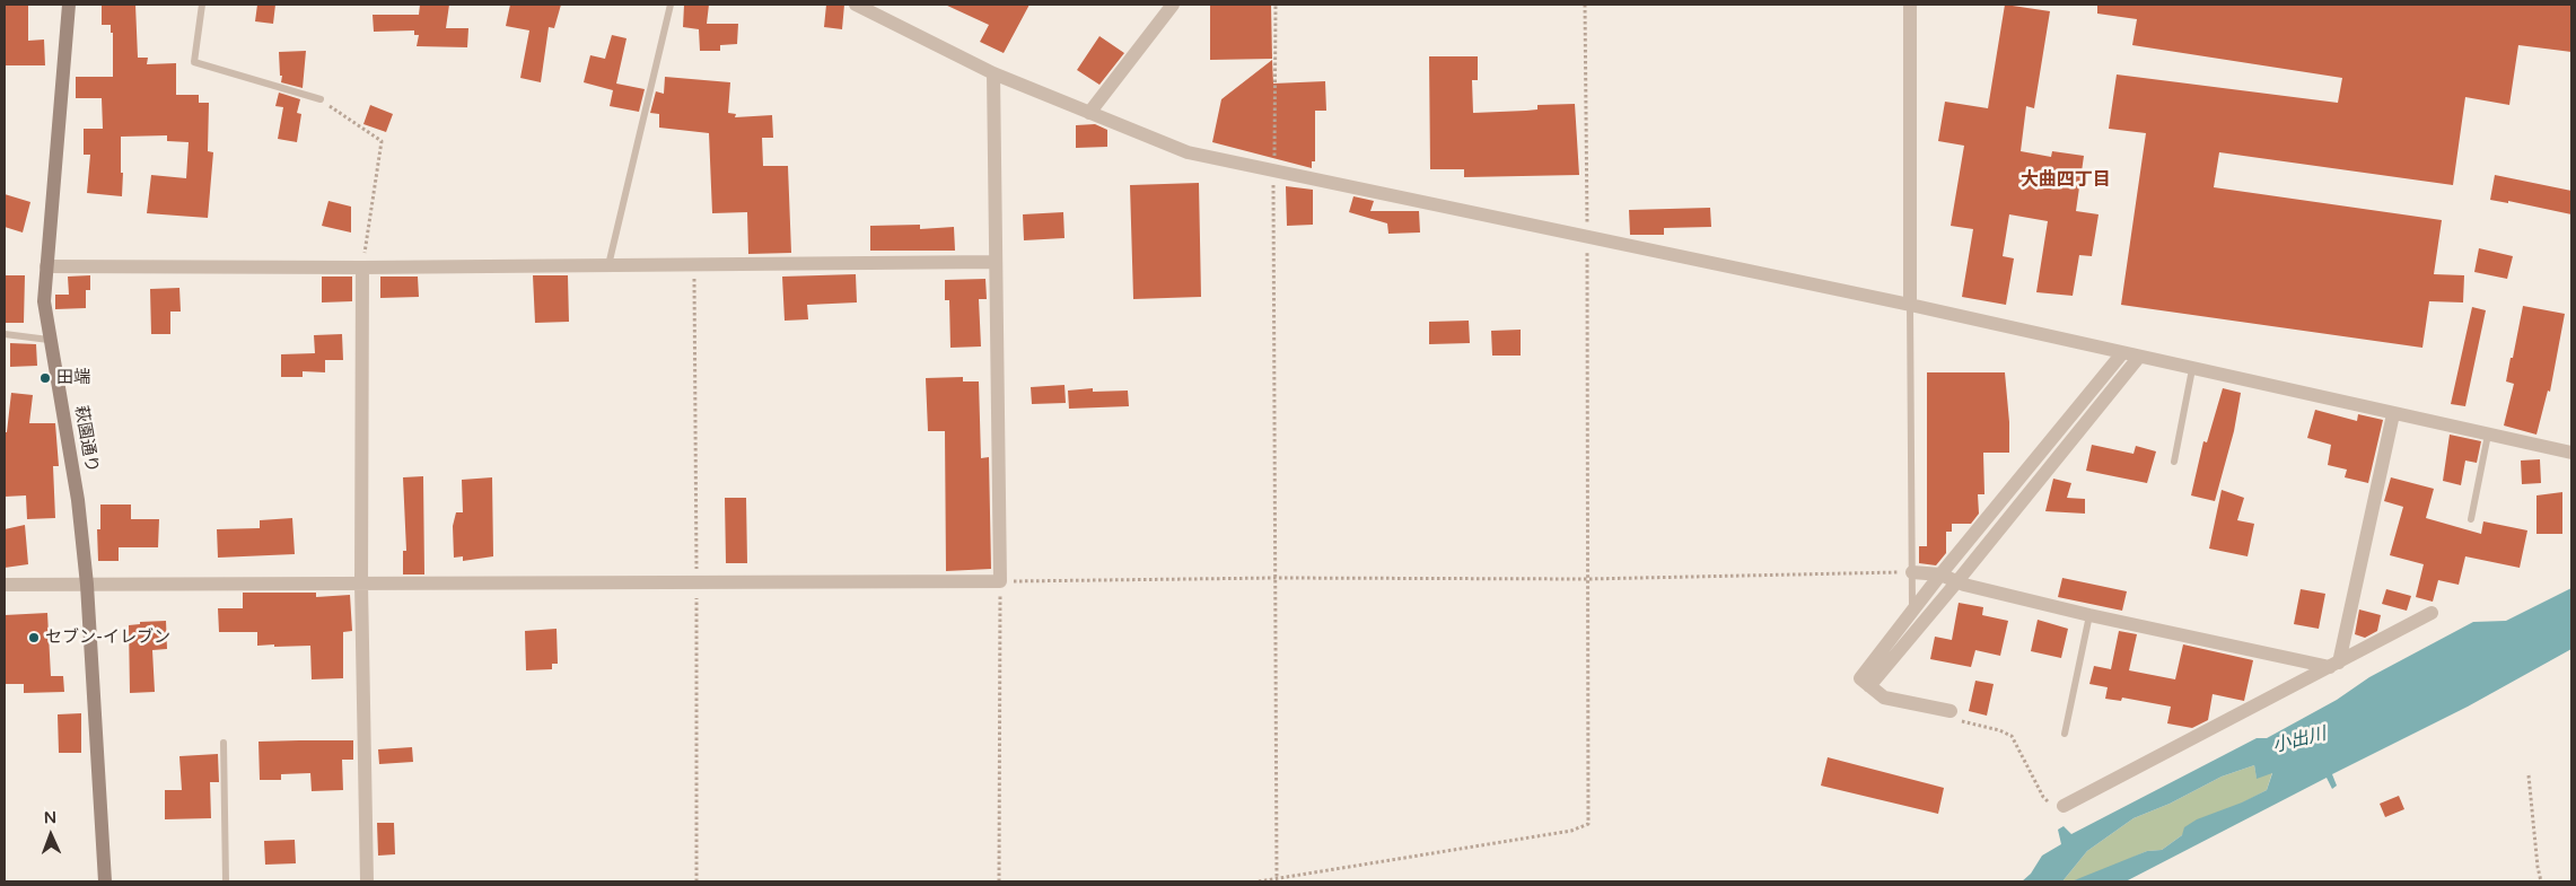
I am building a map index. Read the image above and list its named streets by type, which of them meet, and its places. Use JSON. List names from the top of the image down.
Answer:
{
  "streets": {
    "street": ["萩園通り"]
  },
  "districts": ["大曲四丁目"],
  "water": ["小出川"],
  "places": ["田端", "セブン-イレブン"],
  "north": "top"
}
